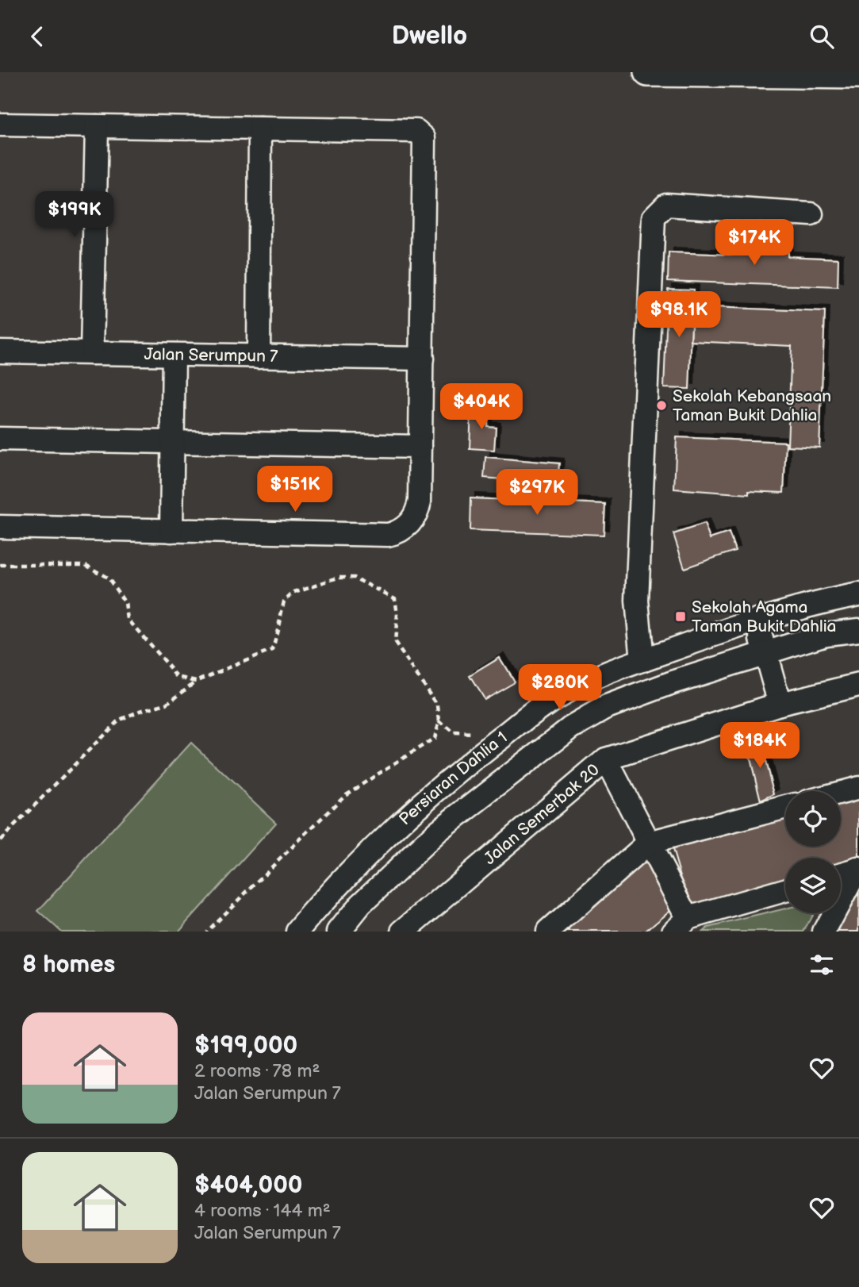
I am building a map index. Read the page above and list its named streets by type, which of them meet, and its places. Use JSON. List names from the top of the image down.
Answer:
{
  "streets": {
    "street": ["Jalan Serumpun 7", "Persiaran Dahlia 1", "Jalan Semerbak 20"]
  },
  "places": {
    "other": ["Sekolah Kebangsaan Taman Bukit Dahlia"],
    "transit": ["Sekolah Agama Taman Bukit Dahlia"]
  },
  "page": {
    "header": "Dwello",
    "price": [
      "$199K",
      "$174K",
      "$98.1K",
      "$404K",
      "$151K",
      "$297K",
      "$280K",
      "$184K"
    ],
    "heading": "8 homes",
    "list": [
      {
        "name": "$199,000",
        "note": "2 rooms · 78 m² · Jalan Serumpun 7"
      },
      {
        "name": "$404,000",
        "note": "4 rooms · 144 m² · Jalan Serumpun 7"
      }
    ]
  }
}
